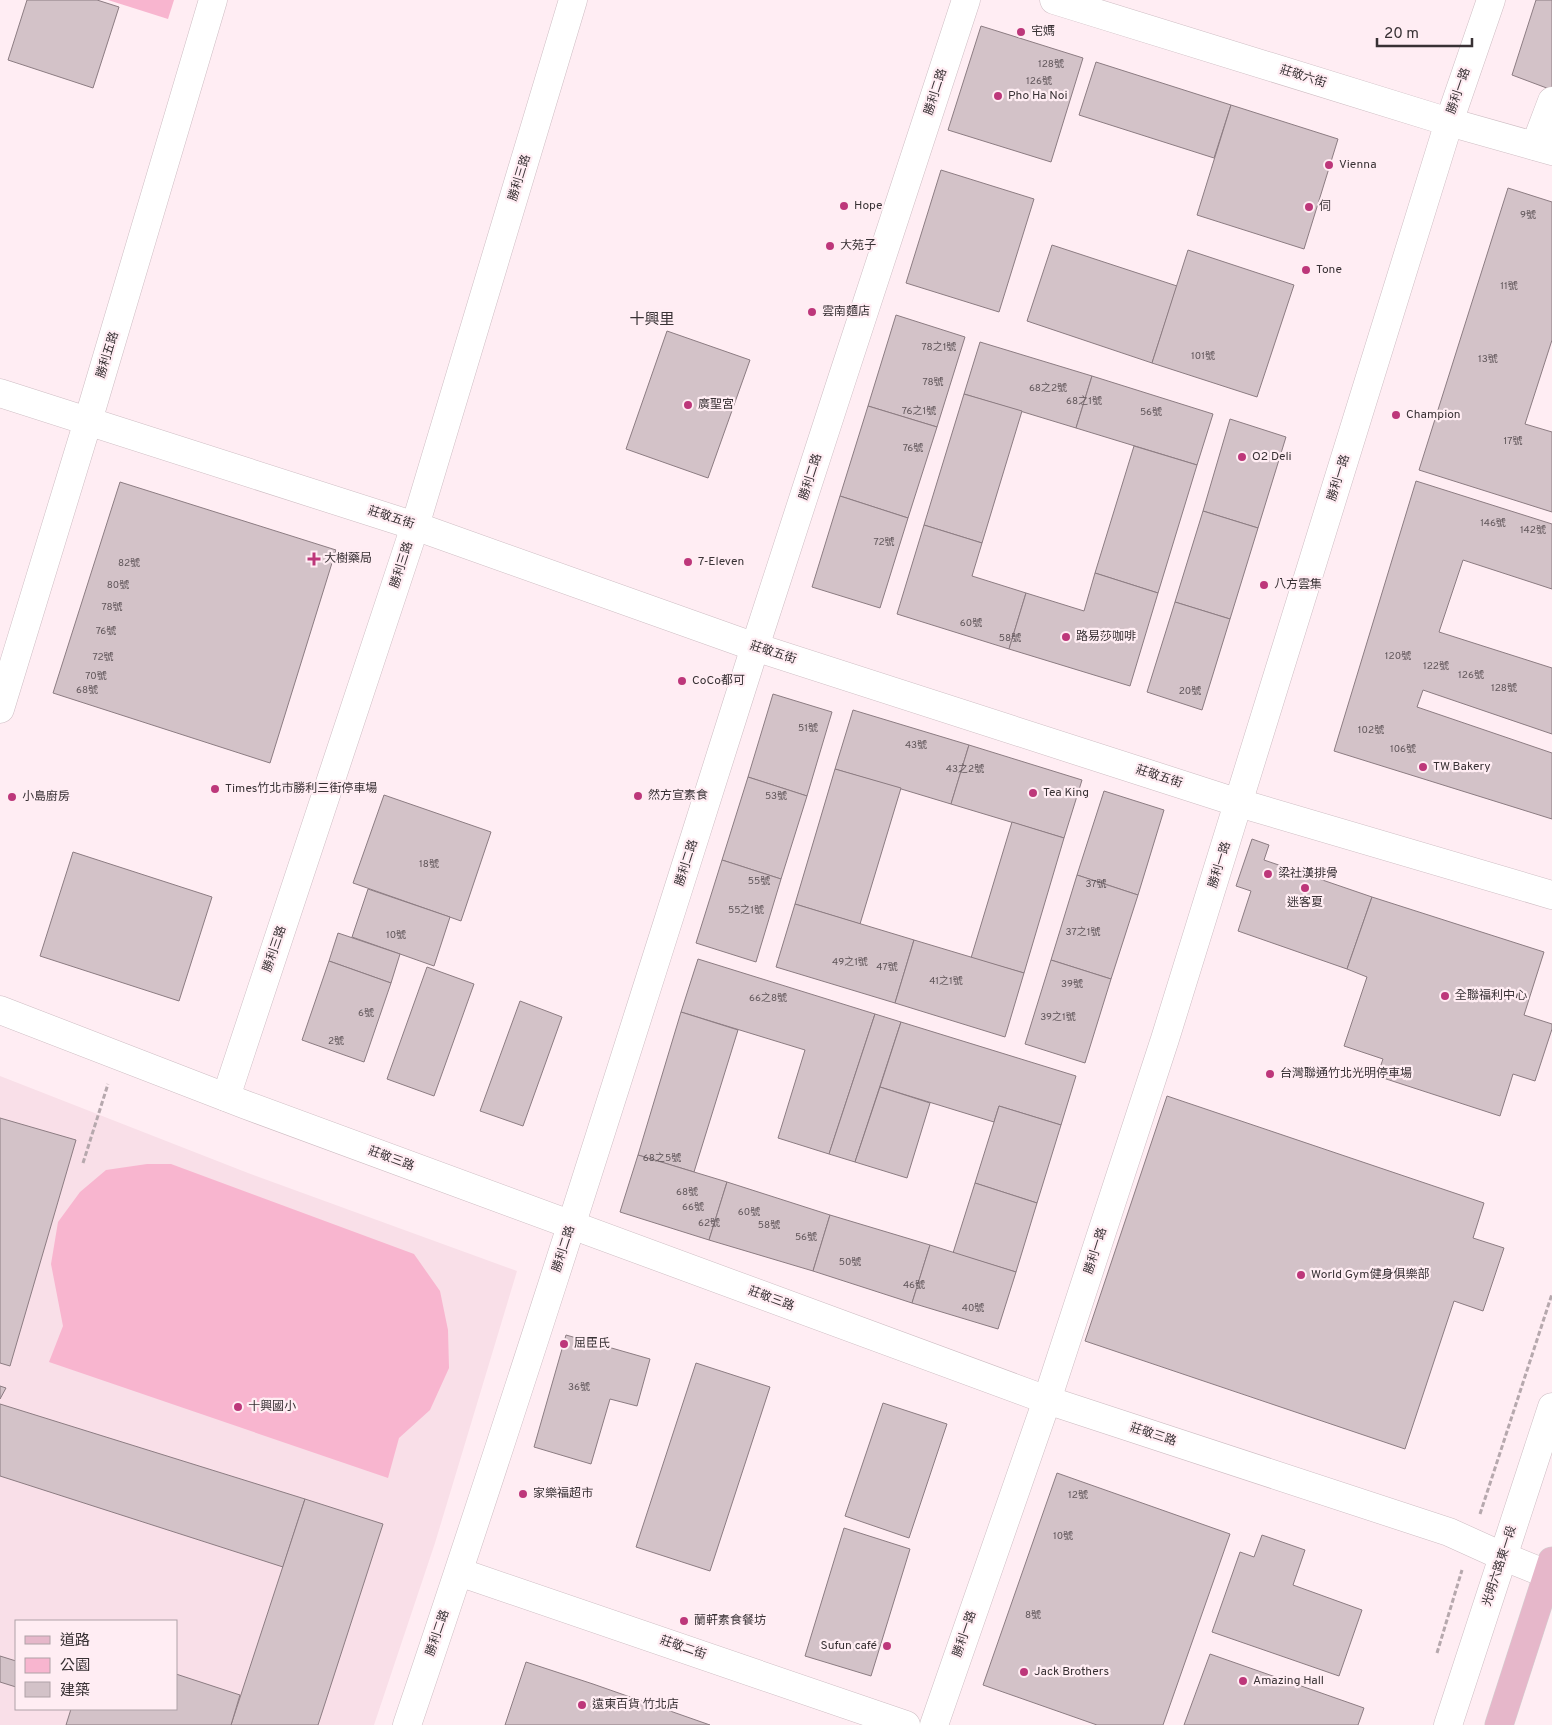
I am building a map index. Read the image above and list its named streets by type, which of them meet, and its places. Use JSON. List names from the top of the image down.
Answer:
{
  "streets": {
    "street": [
      "莊敬六街",
      "勝利一路",
      "勝利二路",
      "勝利三路",
      "勝利五路",
      "莊敬五街",
      "莊敬三路",
      "光明六路東一段",
      "莊敬二街"
    ]
  },
  "crossings": [
    ["莊敬六街", "勝利一路"],
    ["勝利一路", "莊敬五街"],
    ["勝利一路", "莊敬三路"],
    ["勝利二路", "莊敬五街"],
    ["勝利二路", "莊敬三路"],
    ["勝利二路", "莊敬二街"],
    ["勝利三路", "莊敬五街"],
    ["勝利三路", "莊敬三路"],
    ["勝利五路", "莊敬五街"],
    ["莊敬三路", "光明六路東一段"]
  ],
  "districts": ["十興里"],
  "places": {
    "other": [
      "宅媽",
      "Pho Ha Noi",
      "Vienna",
      "Hope",
      "伺",
      "大苑子",
      "Tone",
      "雲南麵店",
      "廣聖宮",
      "Champion",
      "O2 Deli",
      "7-Eleven",
      "八方雲集",
      "路易莎咖啡",
      "CoCo都可",
      "TW Bakery",
      "Times竹北市勝利三街停車場",
      "Tea King",
      "然方宣素食",
      "小島廚房",
      "梁社漢排骨",
      "迷客夏",
      "全聯福利中心",
      "台灣聯通竹北光明停車場",
      "World Gym健身俱樂部",
      "屈臣氏",
      "十興國小",
      "家樂福超市",
      "蘭軒素食餐坊",
      "Sufun café",
      "Jack Brothers",
      "Amazing Hall",
      "遠東百貨 竹北店"
    ],
    "health": ["大樹藥局"]
  },
  "house_numbers": [
    "128號",
    "126號",
    "9號",
    "11號",
    "78之1號",
    "101號",
    "13號",
    "78號",
    "68之2號",
    "68之1號",
    "76之1號",
    "56號",
    "17號",
    "76號",
    "146號",
    "142號",
    "72號",
    "82號",
    "80號",
    "78號",
    "60號",
    "76號",
    "58號",
    "120號",
    "72號",
    "122號",
    "126號",
    "70號",
    "128號",
    "68號",
    "20號",
    "51號",
    "102號",
    "43號",
    "106號",
    "43之2號",
    "53號",
    "18號",
    "55號",
    "37號",
    "55之1號",
    "37之1號",
    "10號",
    "49之1號",
    "47號",
    "41之1號",
    "39號",
    "66之8號",
    "6號",
    "39之1號",
    "2號",
    "68之5號",
    "68號",
    "66號",
    "60號",
    "62號",
    "58號",
    "56號",
    "50號",
    "46號",
    "40號",
    "36號",
    "12號",
    "10號",
    "8號"
  ],
  "legend": ["道路", "公園", "建築"],
  "scale_bar": "20 m"
}
